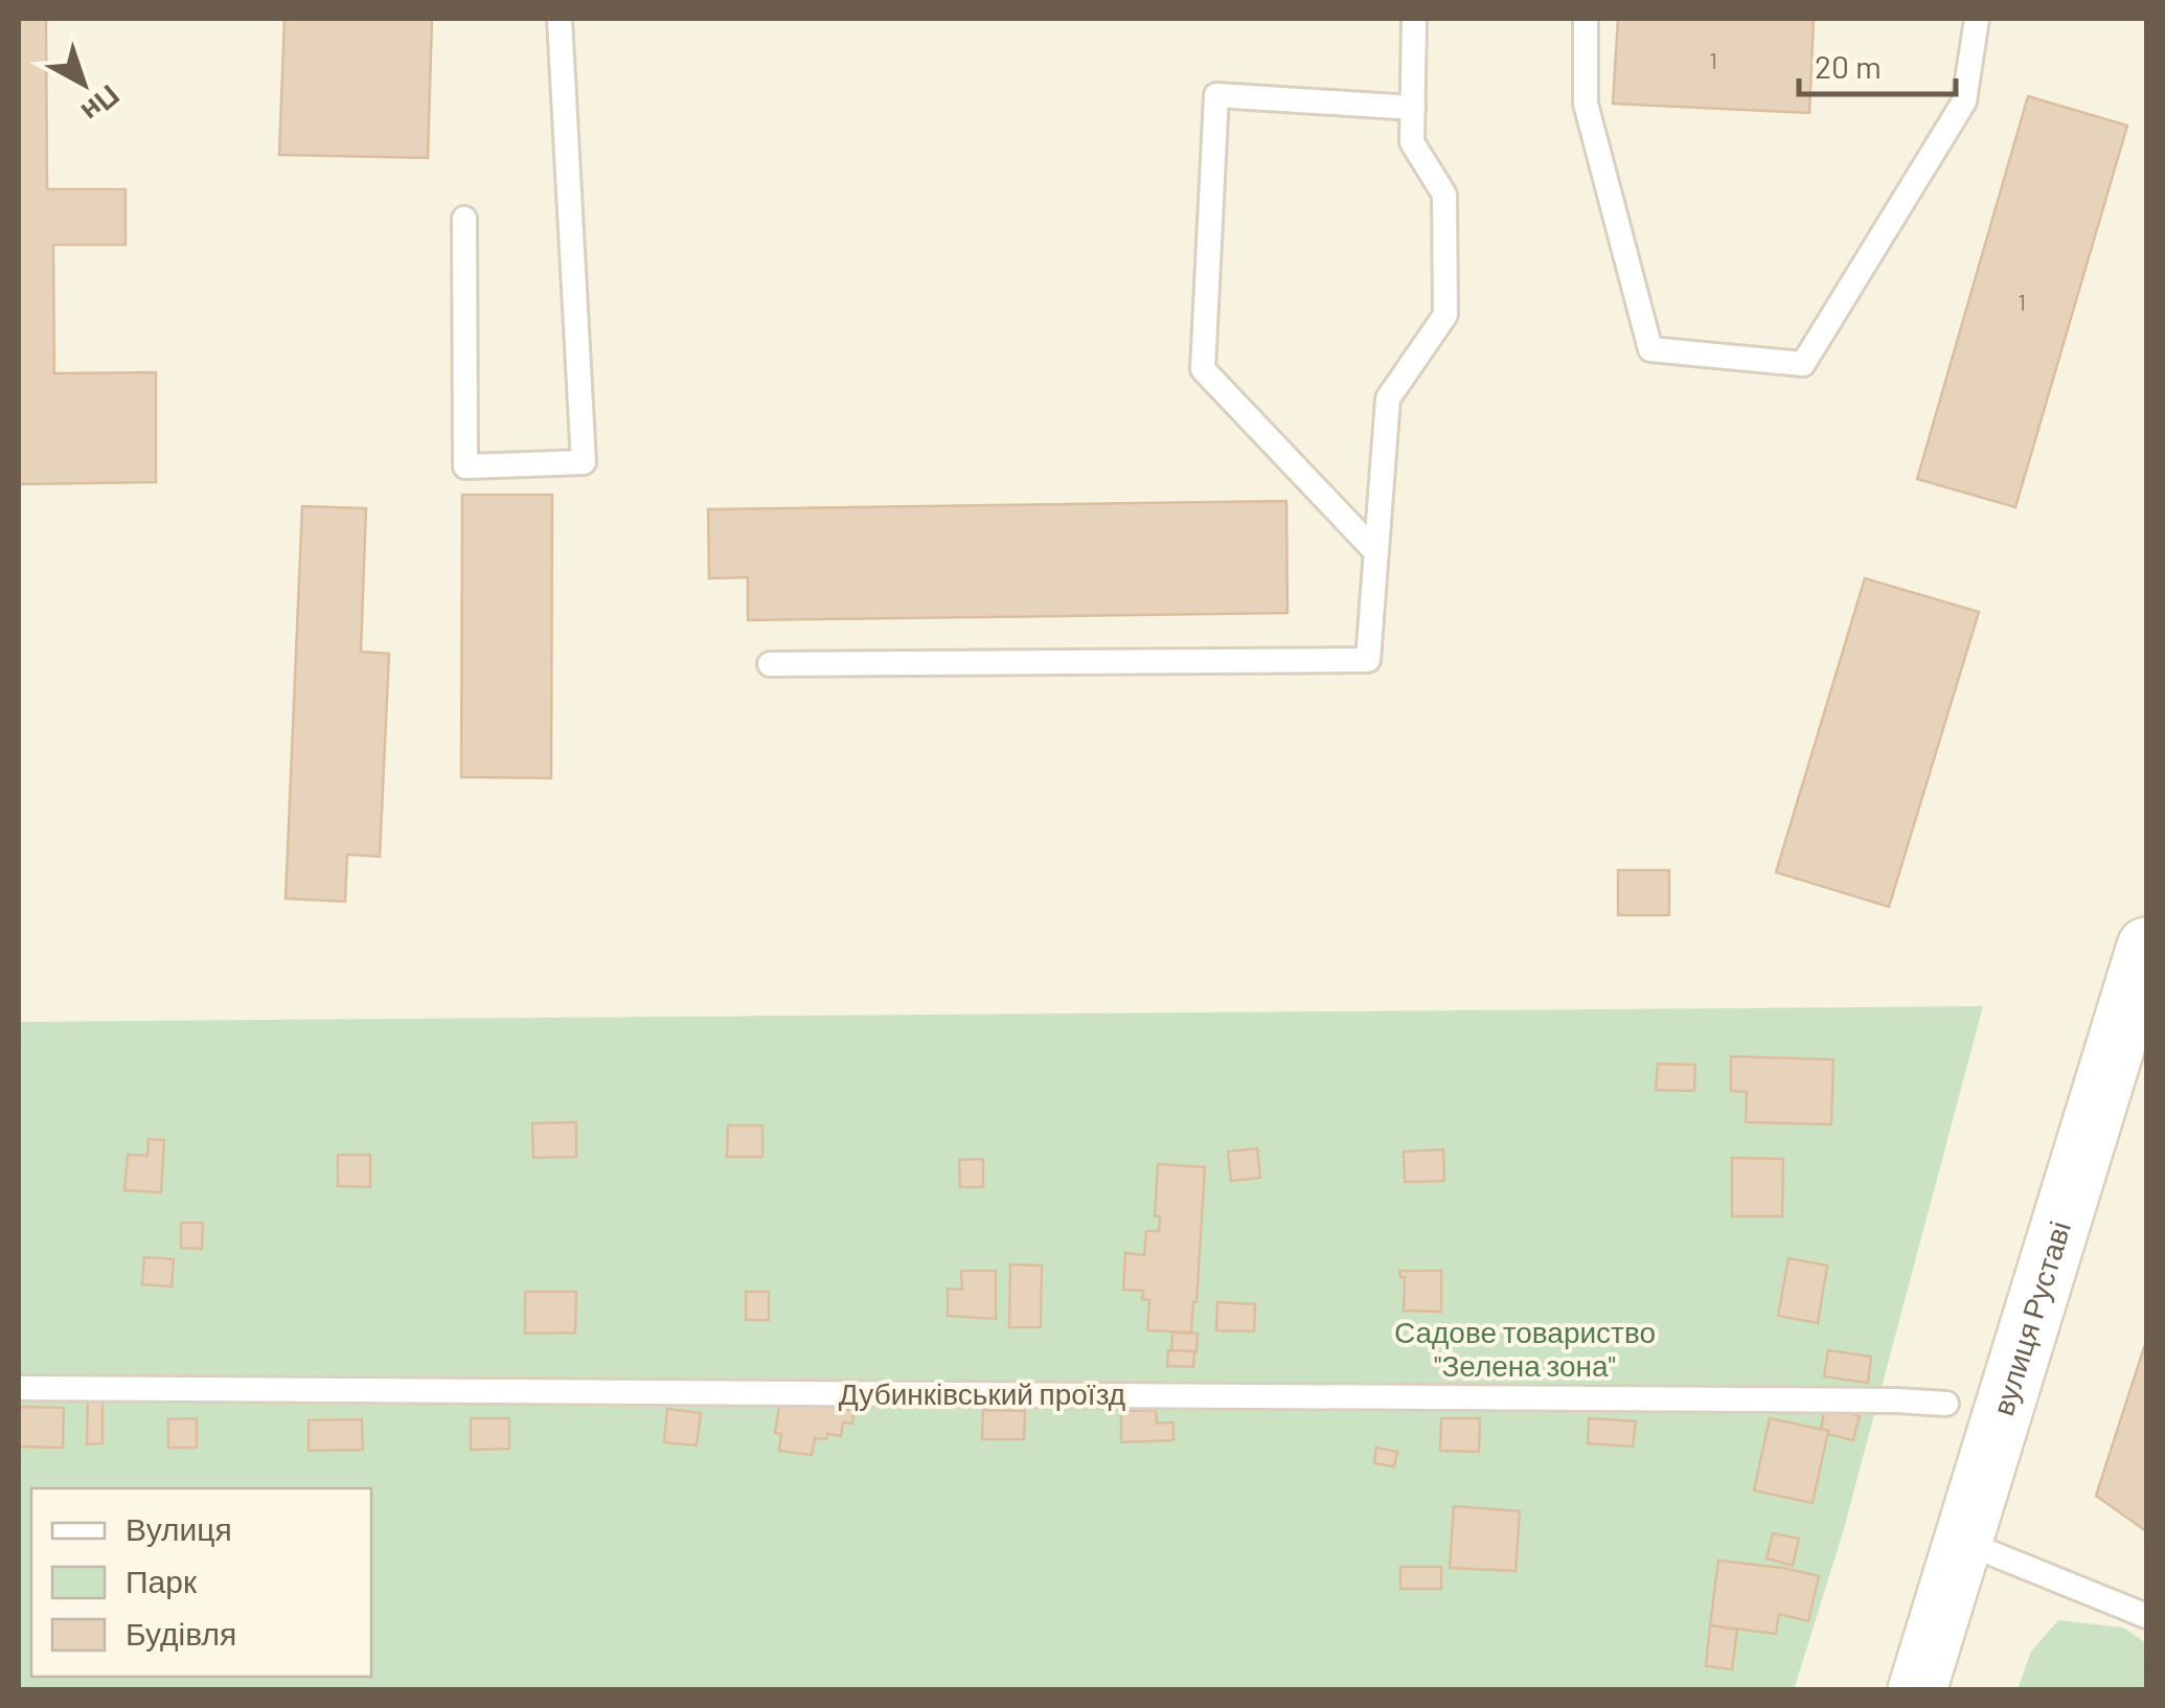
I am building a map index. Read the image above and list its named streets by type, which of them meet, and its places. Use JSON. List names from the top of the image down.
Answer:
{
  "streets": {
    "main road": ["вулиця Руставі"],
    "lane": ["Дубинківський проїзд"]
  },
  "parks": ["Садове товариство \"Зелена зона\""],
  "house_numbers": ["1", "1"],
  "legend": ["Вулиця", "Парк", "Будівля"],
  "scale_bar": "20 m",
  "north": "bottom right"
}
